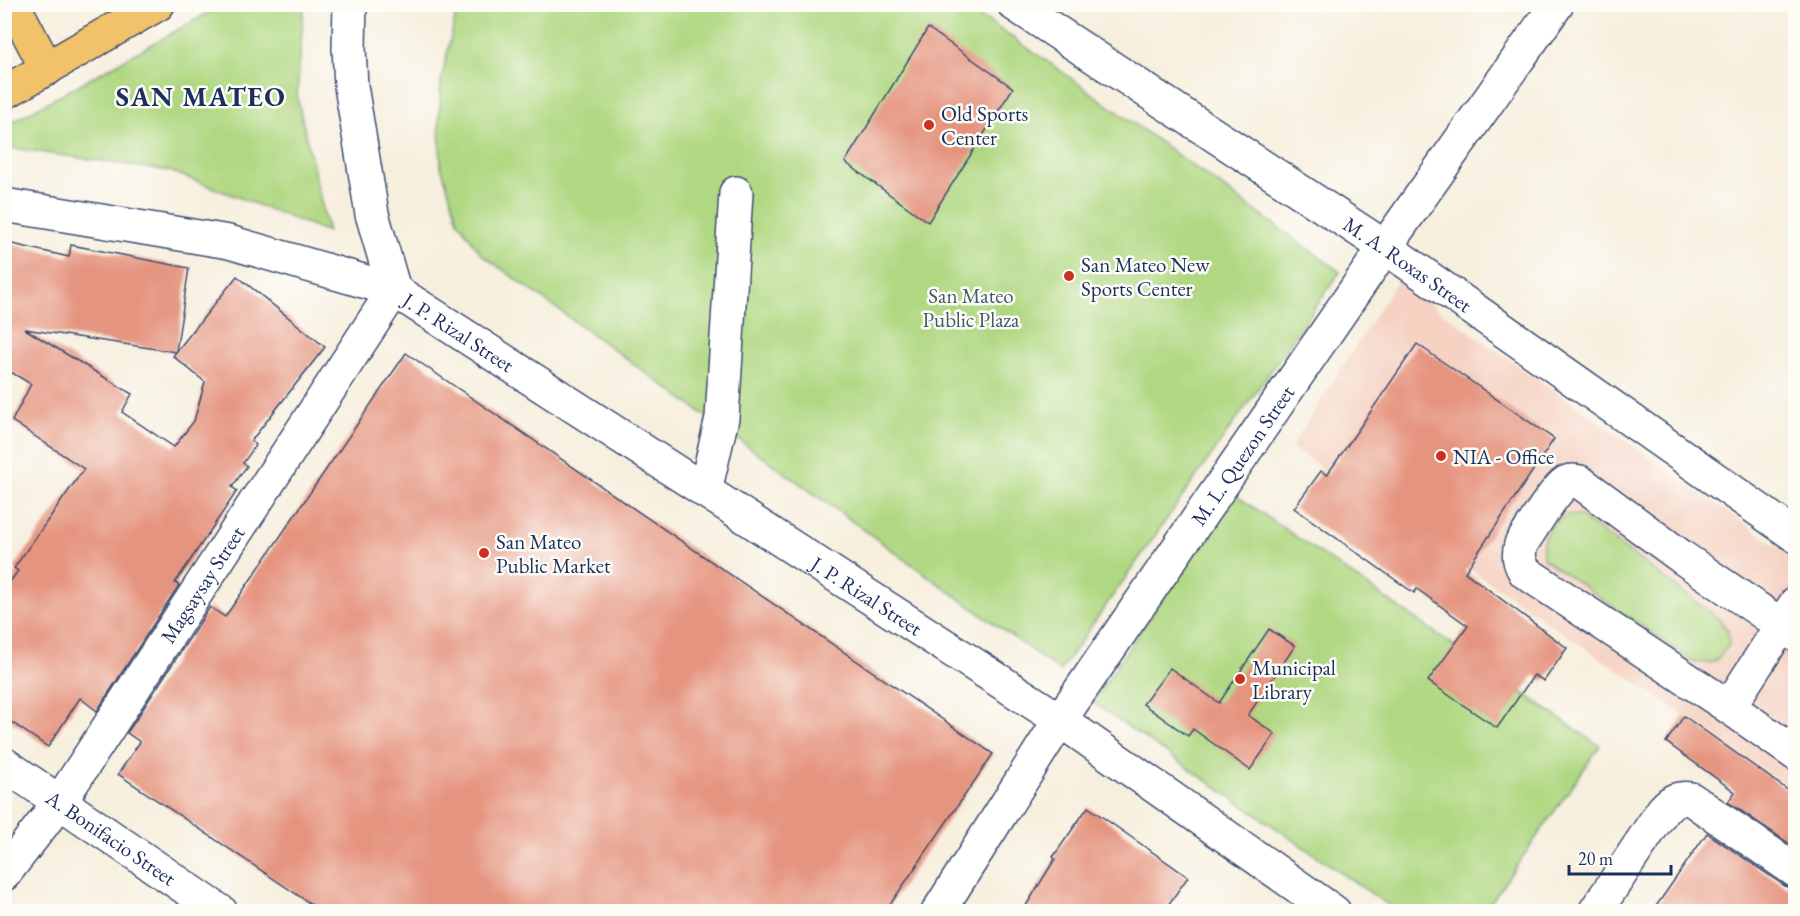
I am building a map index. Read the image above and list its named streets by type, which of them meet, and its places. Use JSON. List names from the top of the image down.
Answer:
{
  "streets": {
    "street": [
      "M. A. Roxas Street",
      "J. P. Rizal Street",
      "M. L. Quezon Street",
      "Magsaysay Street",
      "A. Bonifacio Street"
    ]
  },
  "crossings": [
    ["M. A. Roxas Street", "M. L. Quezon Street"],
    ["J. P. Rizal Street", "M. L. Quezon Street"],
    ["J. P. Rizal Street", "Magsaysay Street"],
    ["Magsaysay Street", "A. Bonifacio Street"]
  ],
  "districts": ["SAN MATEO"],
  "parks": ["San Mateo Public Plaza"],
  "places": [
    "Old Sports Center",
    "San Mateo New Sports Center",
    "NIA - Office",
    "San Mateo Public Market",
    "Municipal Library"
  ],
  "scale_bar": "20 m"
}
